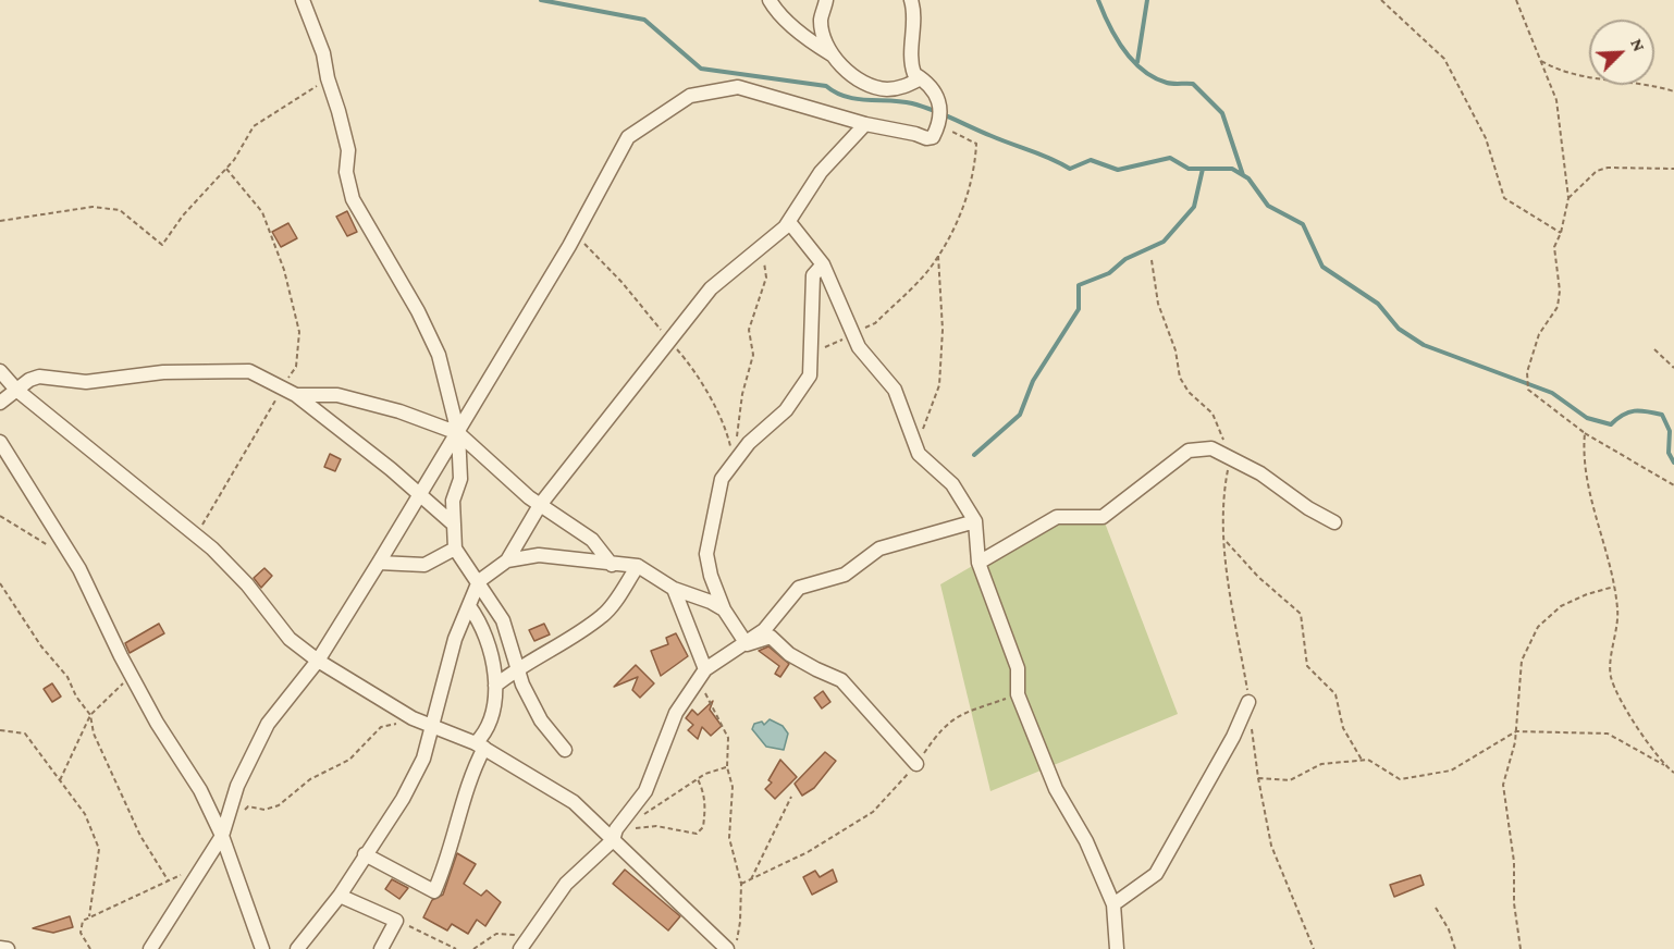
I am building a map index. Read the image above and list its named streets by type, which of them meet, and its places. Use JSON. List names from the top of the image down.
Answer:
{
  "north": "top right"
}
